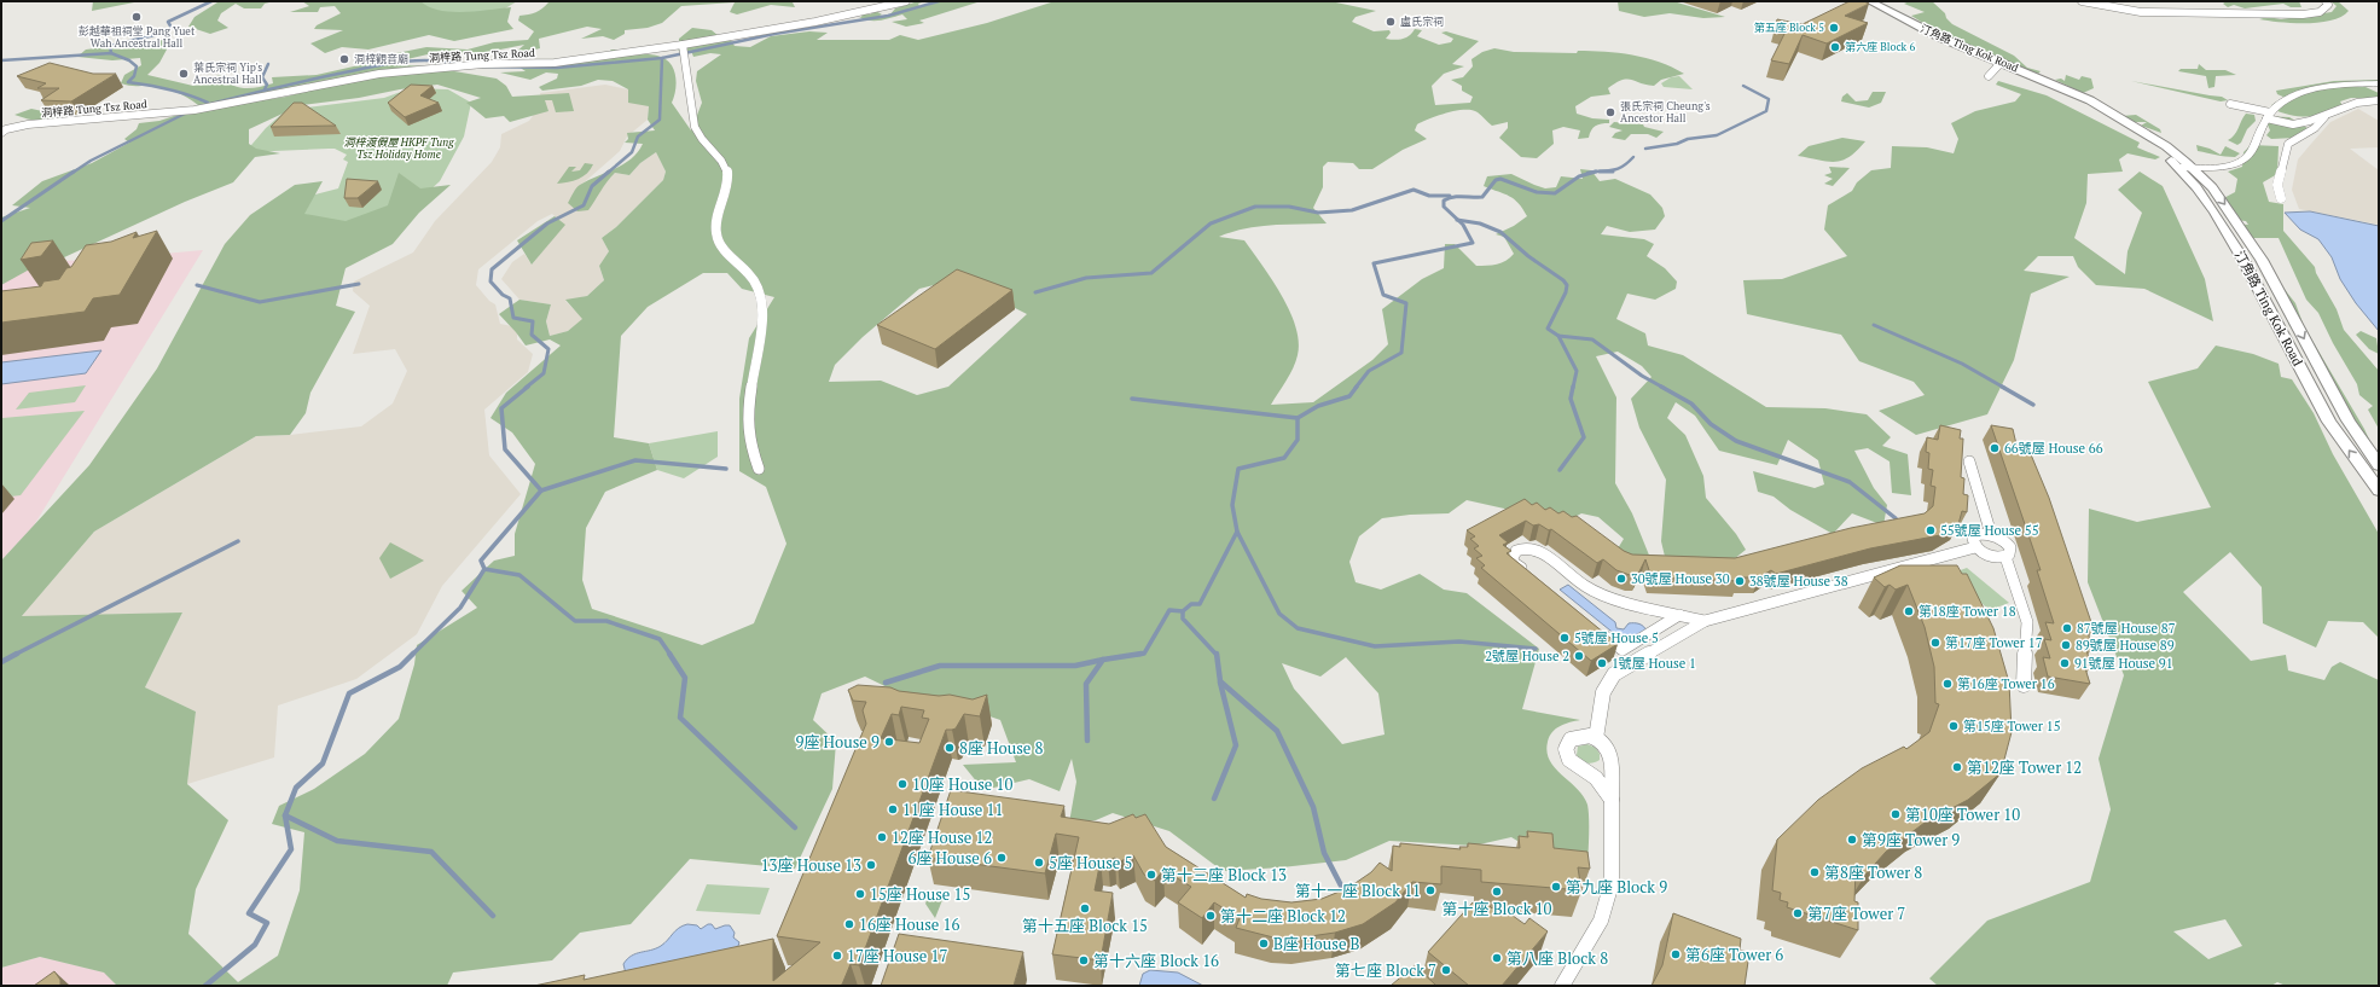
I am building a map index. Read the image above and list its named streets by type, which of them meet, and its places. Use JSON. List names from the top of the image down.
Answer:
{
  "streets": {
    "main road": ["汀角路 Ting Kok Road"],
    "street": ["洞梓路 Tung Tsz Road"]
  },
  "parks": ["洞梓渡假屋 HKPF Tung Tsz Holiday Home"],
  "places": [
    "彭越華祖祠堂 Pang Yuet Wah Ancestral Hall",
    "盧氏宗祠",
    "第五座 Block 5",
    "第六座 Block 6",
    "洞梓觀音廟",
    "葉氏宗祠 Yip's Ancestral Hall",
    "張氏宗祠 Cheung's Ancestor Hall",
    "66號屋 House 66",
    "55號屋 House 55",
    "30號屋 House 30",
    "38號屋 House 38",
    "第18座 Tower 18",
    "87號屋 House 87",
    "5號屋 House 5",
    "第17座 Tower 17",
    "89號屋 House 89",
    "2號屋 House 2",
    "1號屋 House 1",
    "91號屋 House 91",
    "第16座 Tower 16",
    "第15座 Tower 15",
    "9座 House 9",
    "8座 House 8",
    "第12座 Tower 12",
    "10座 House 10",
    "11座 House 11",
    "第10座 Tower 10",
    "12座 House 12",
    "第9座 Tower 9",
    "6座 House 6",
    "5座 House 5",
    "13座 House 13",
    "第8座 Tower 8",
    "第十三座 Block 13",
    "第九座 Block 9",
    "第十一座 Block 11",
    "第十座 Block 10",
    "15座 House 15",
    "第十五座 Block 15",
    "第7座 Tower 7",
    "第十二座 Block 12",
    "16座 House 16",
    "B座 House B",
    "第6座 Tower 6",
    "17座 House 17",
    "第八座 Block 8",
    "第十六座 Block 16",
    "第七座 Block 7"
  ]
}
